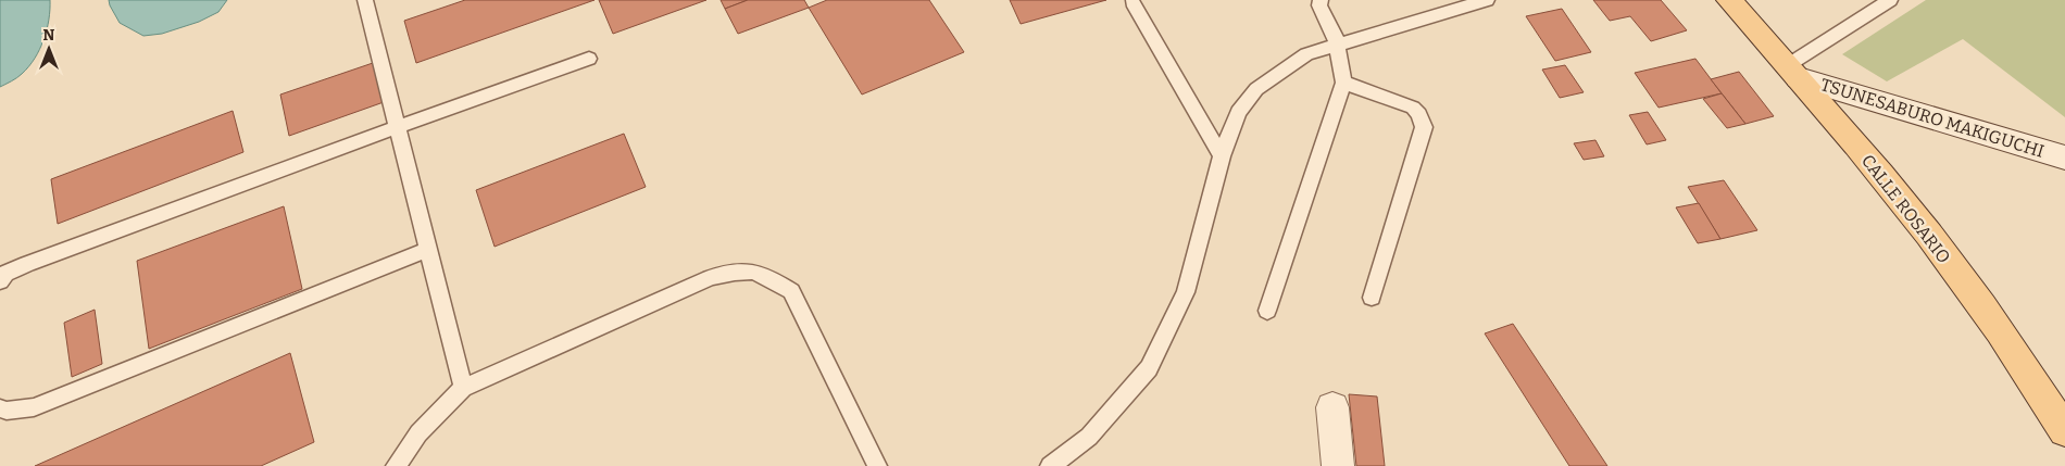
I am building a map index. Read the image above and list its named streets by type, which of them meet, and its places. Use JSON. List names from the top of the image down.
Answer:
{
  "streets": {
    "main road": ["CALLE ROSARIO"],
    "street": ["TSUNESABURO MAKIGUCHI"]
  },
  "crossings": [
    ["TSUNESABURO MAKIGUCHI", "CALLE ROSARIO"]
  ],
  "north": "top"
}
